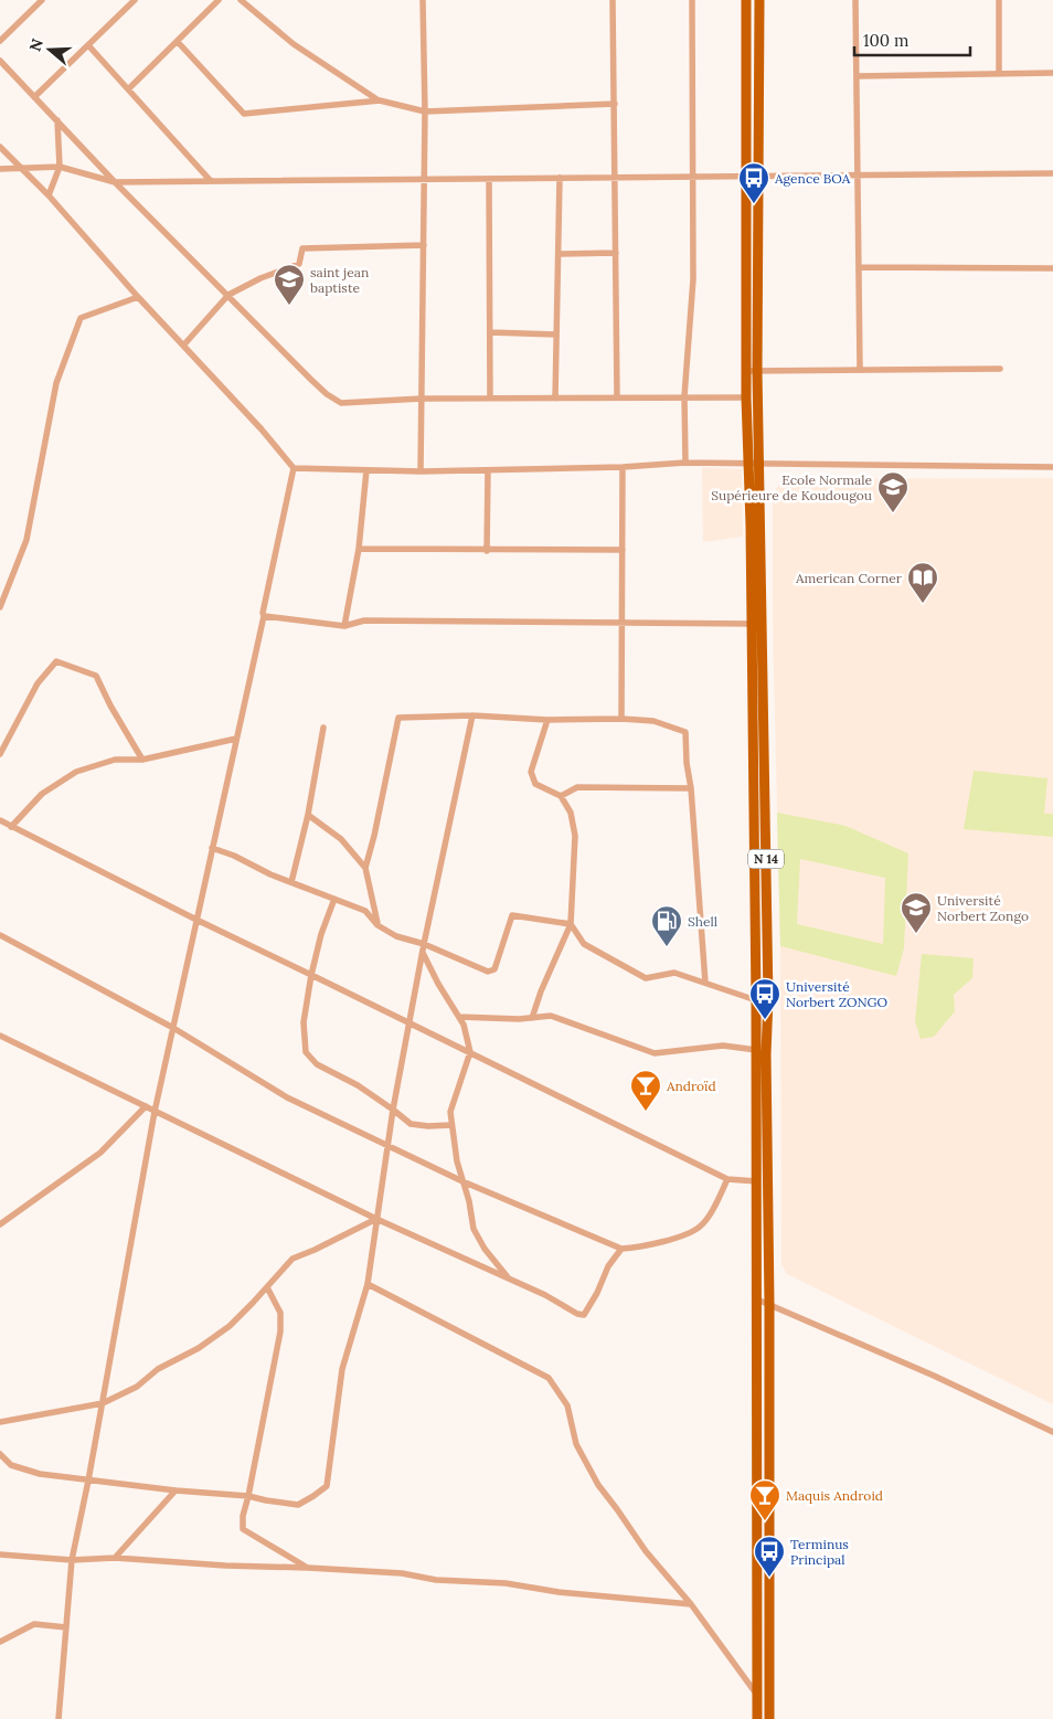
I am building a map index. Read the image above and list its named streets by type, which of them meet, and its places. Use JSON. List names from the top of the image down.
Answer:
{
  "streets": {
    "main road": ["N 14"]
  },
  "places": {
    "bus stop": ["Agence BOA", "Université Norbert ZONGO", "Terminus Principal"],
    "school or university": ["saint jean baptiste", "Ecole Normale Supérieure de Koudougou", "Université Norbert Zongo"],
    "library": ["American Corner"],
    "fuel station": ["Shell"],
    "bar": ["Androïd", "Maquis Android"]
  },
  "scale_bar": "100 m",
  "north": "left"
}
